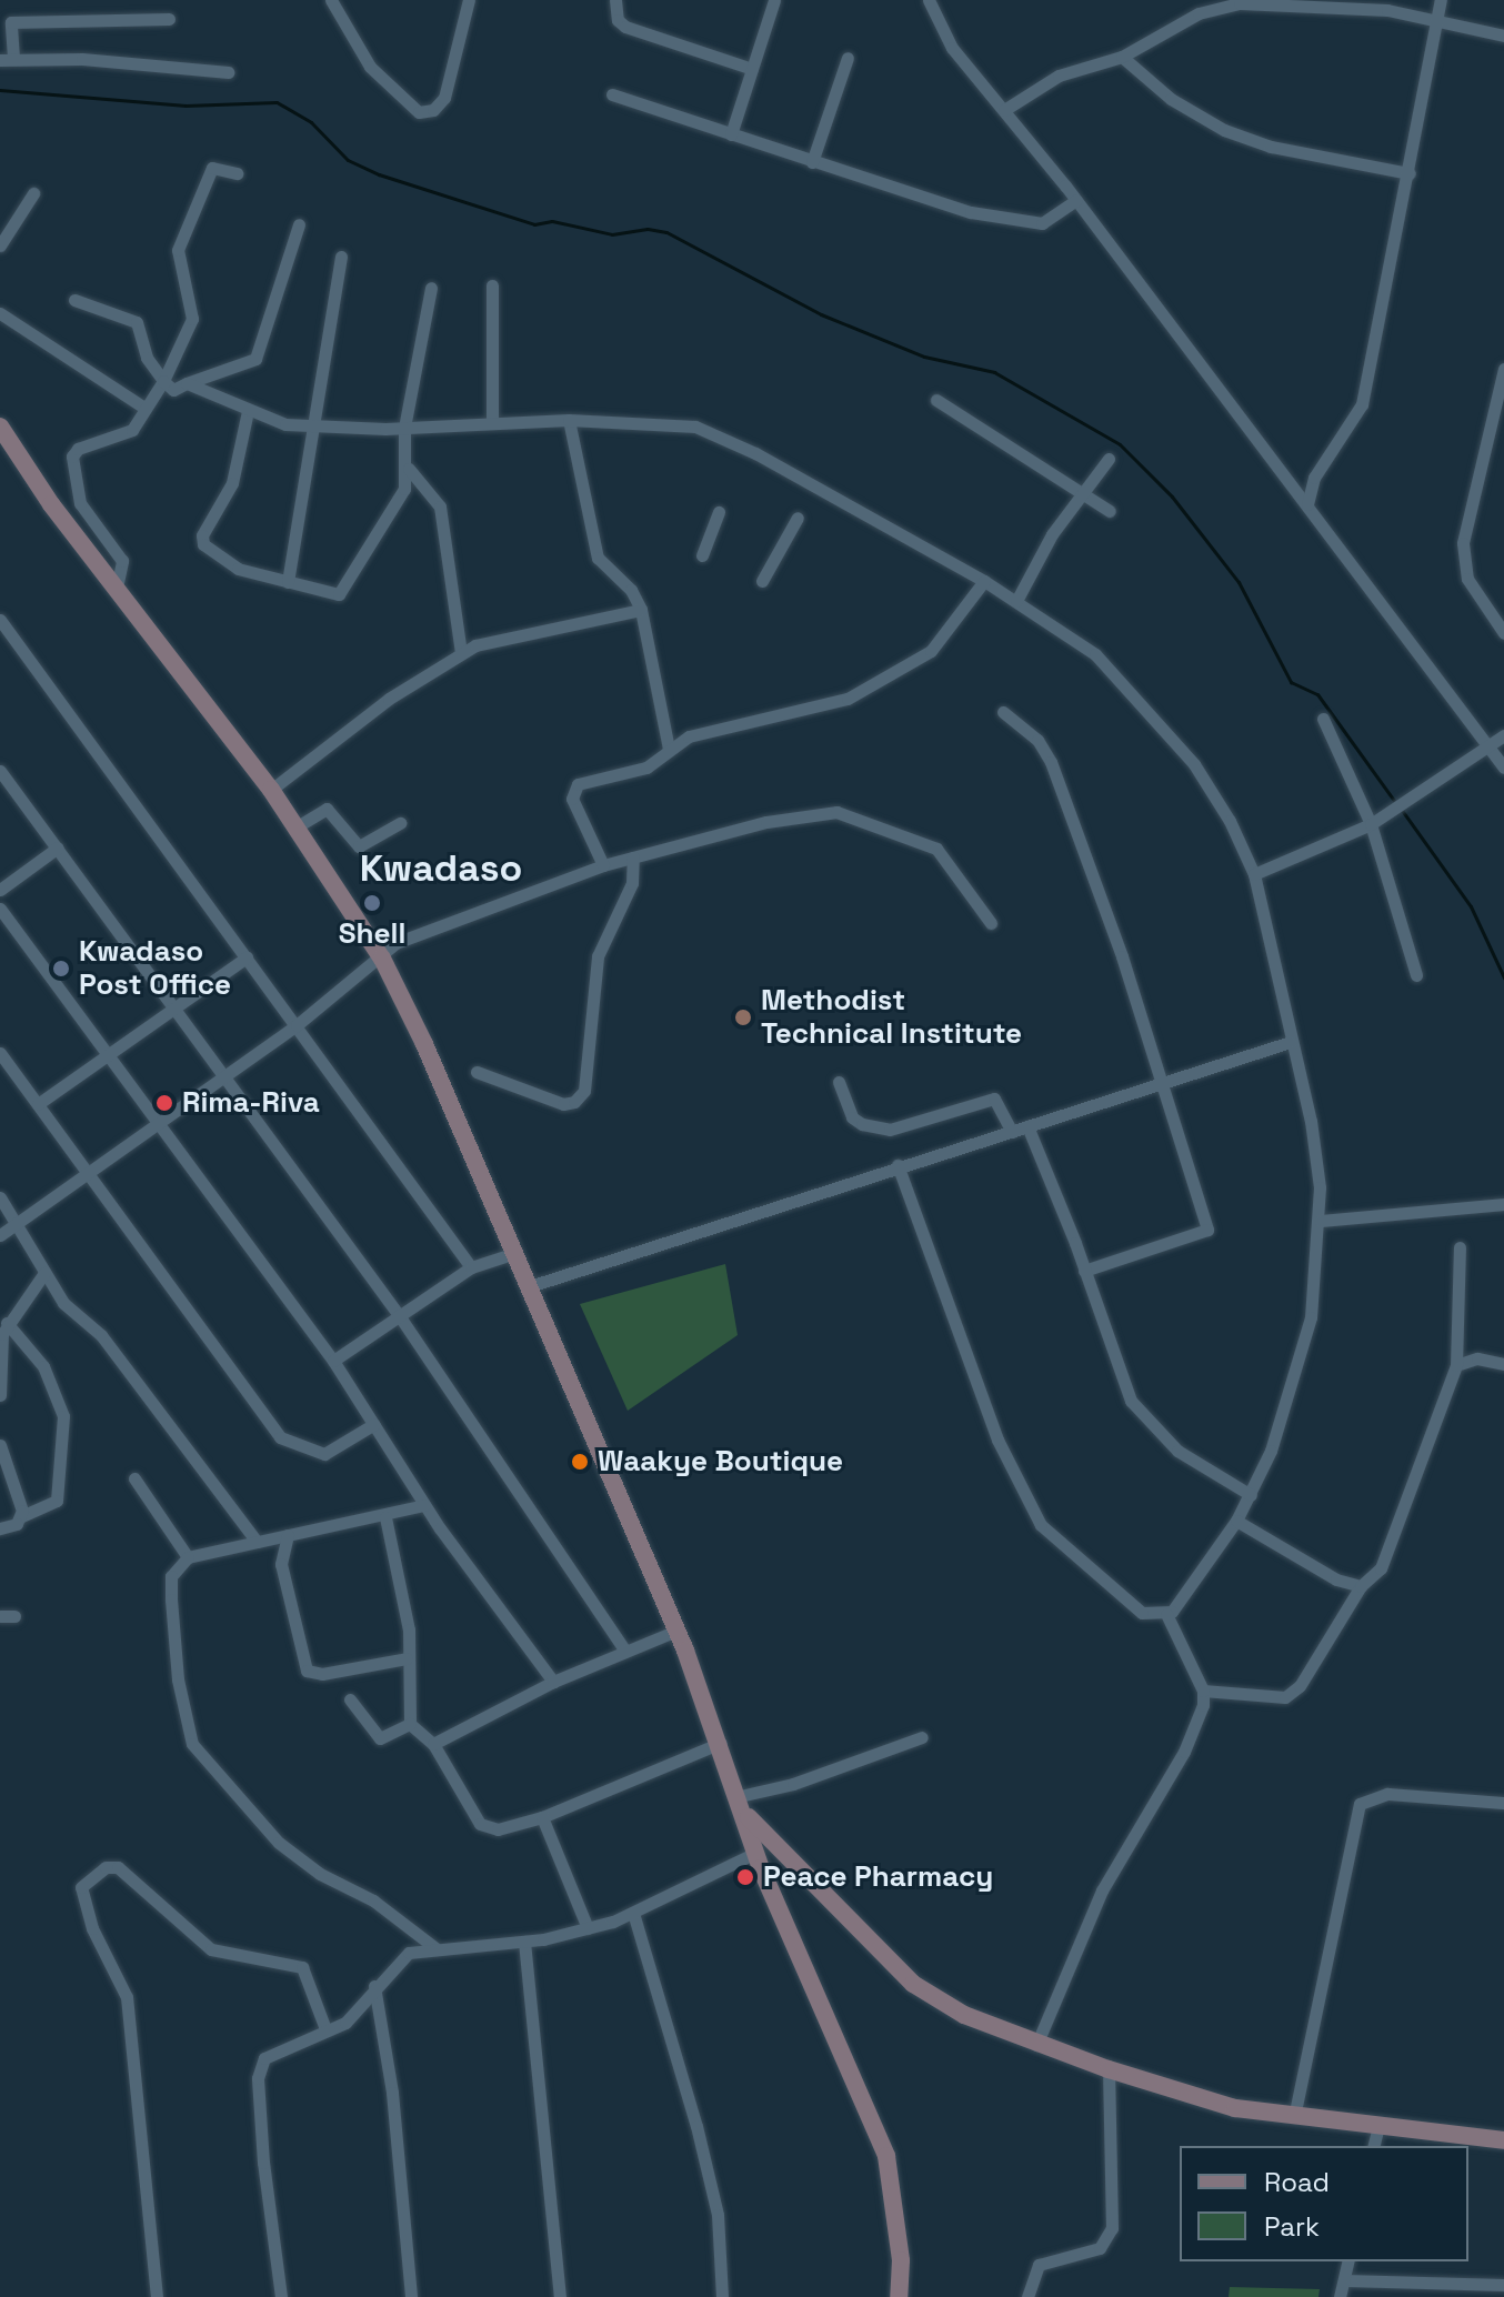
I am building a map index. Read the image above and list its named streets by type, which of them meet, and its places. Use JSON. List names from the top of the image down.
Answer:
{
  "districts": ["Kwadaso"],
  "places": [
    "Shell",
    "Kwadaso Post Office",
    "Methodist Technical Institute",
    "Rima-Riva",
    "Waakye Boutique",
    "Peace Pharmacy"
  ],
  "legend": ["Road", "Park"]
}
